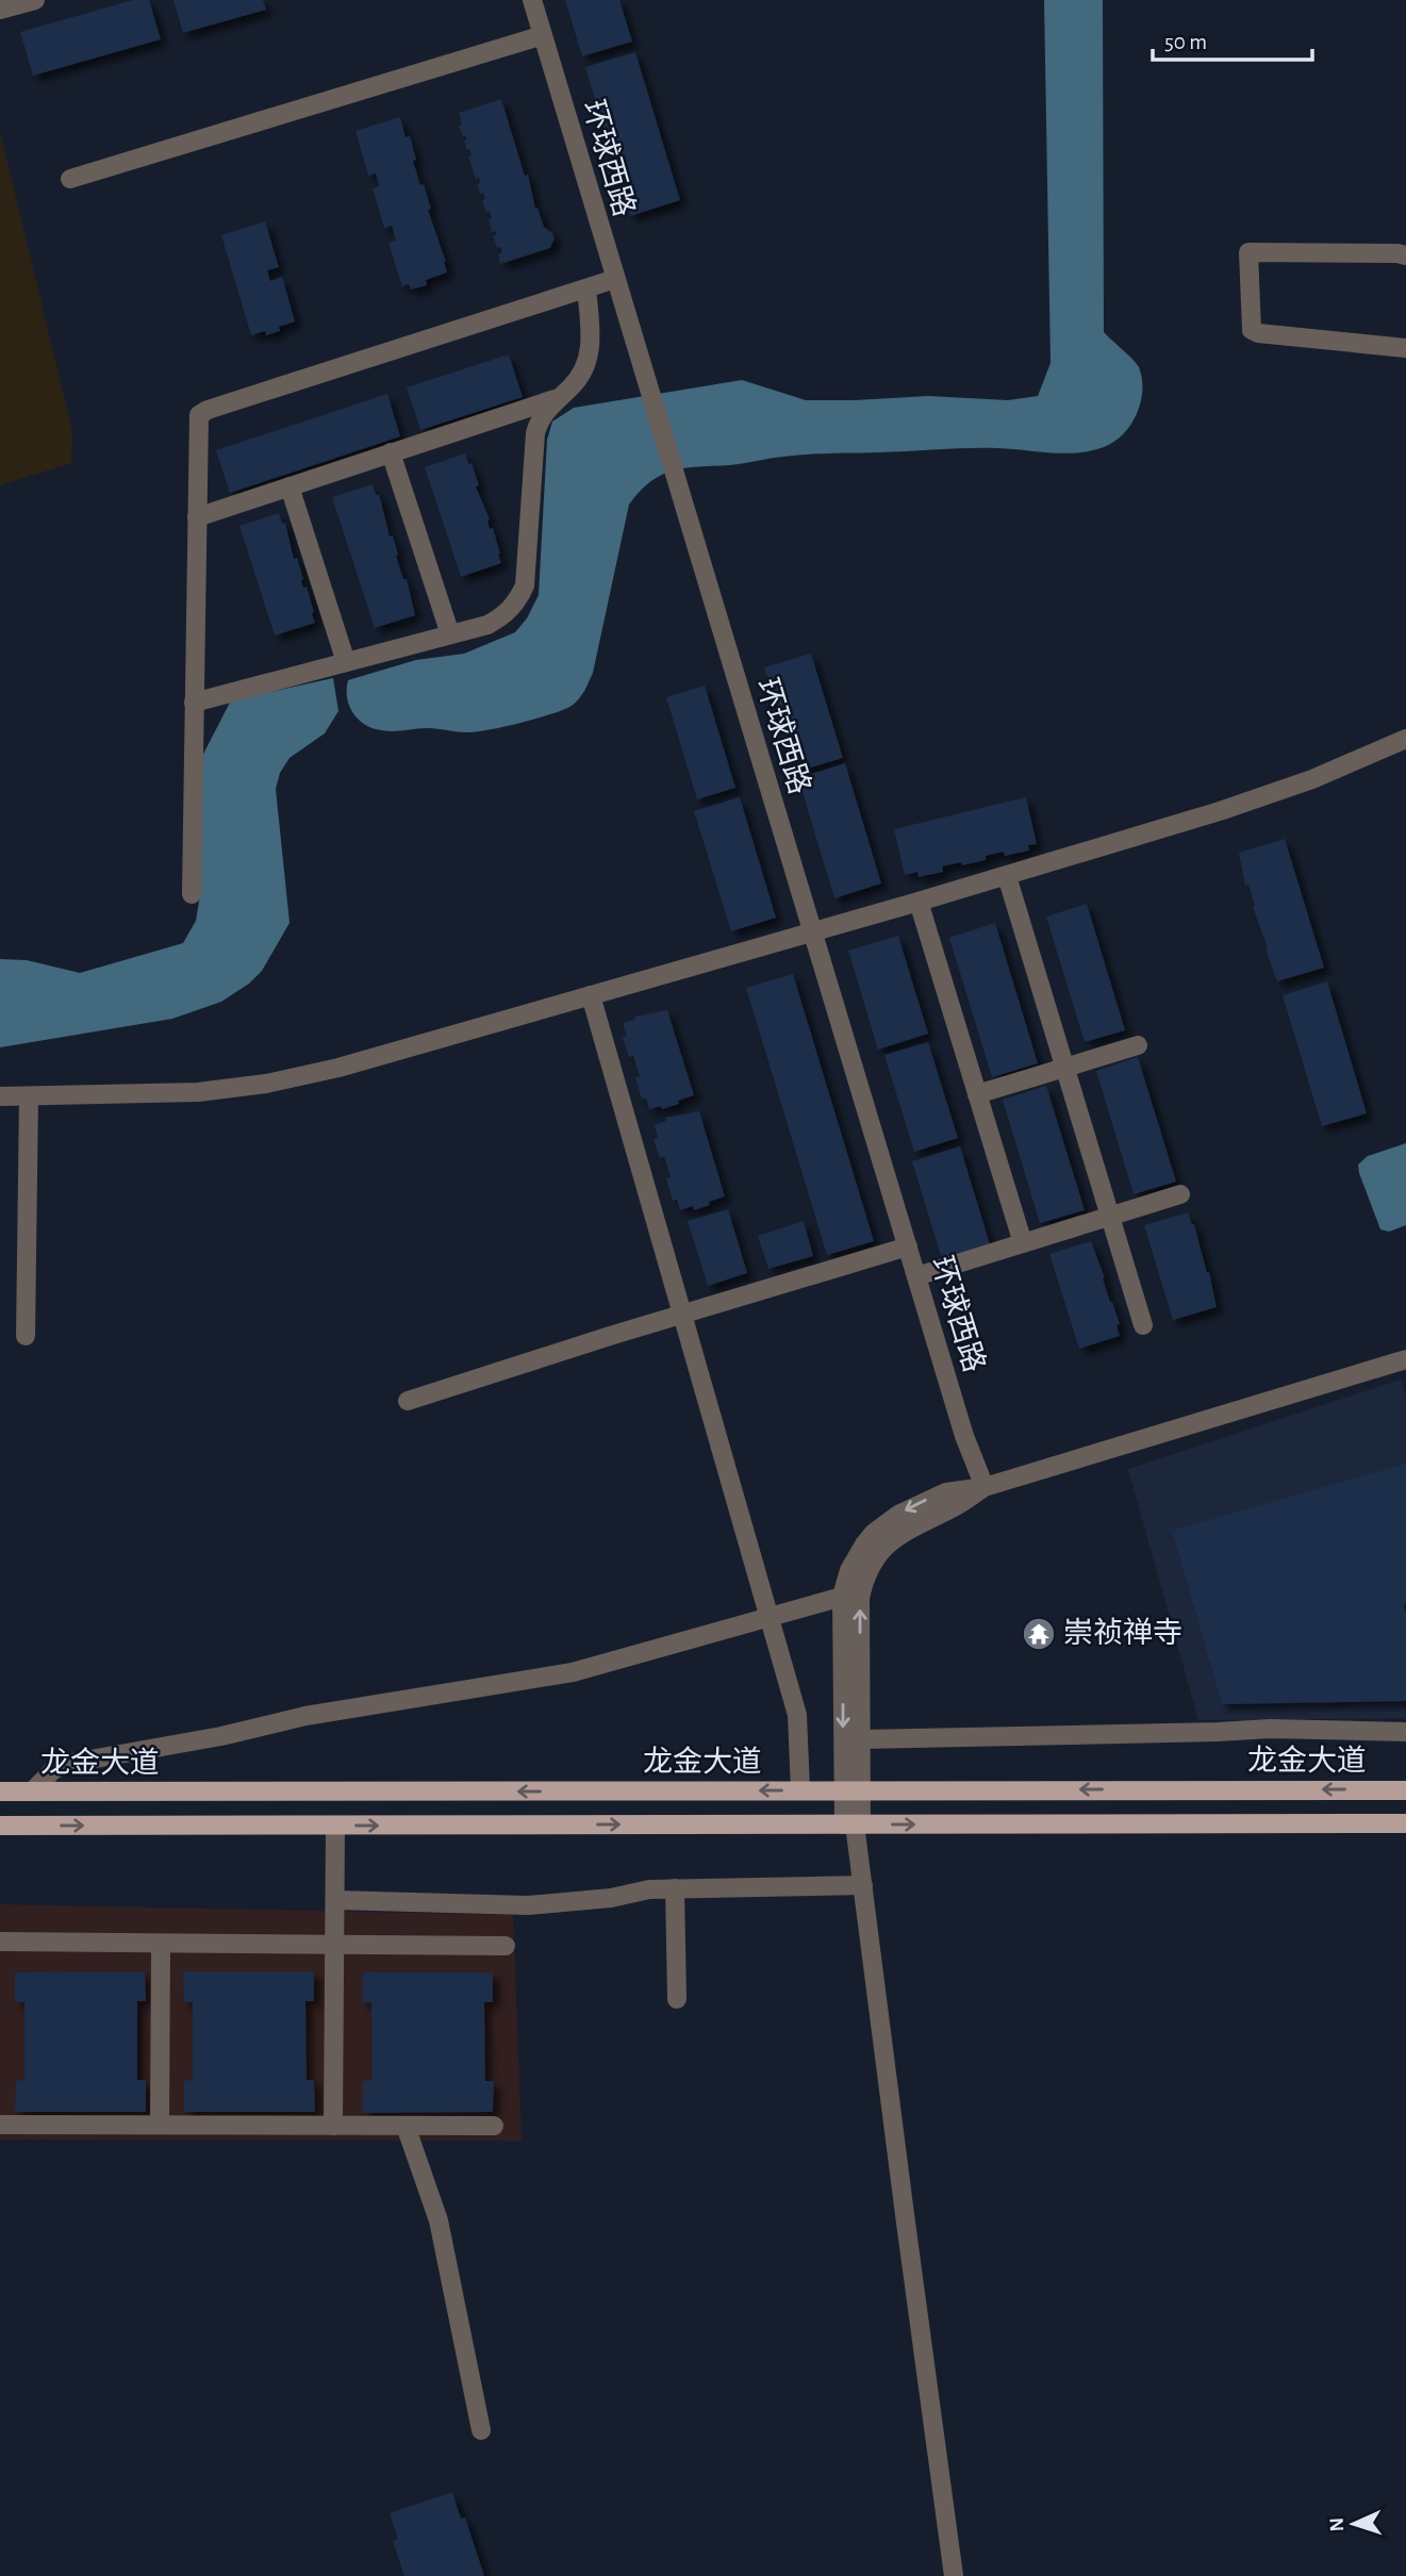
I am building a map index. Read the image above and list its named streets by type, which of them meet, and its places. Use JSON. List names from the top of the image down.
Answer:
{
  "streets": {
    "main road": ["龙金大道"],
    "street": ["环球西路"]
  },
  "places": {
    "temple": ["崇祯禅寺"]
  },
  "scale_bar": "50 m",
  "north": "left"
}
